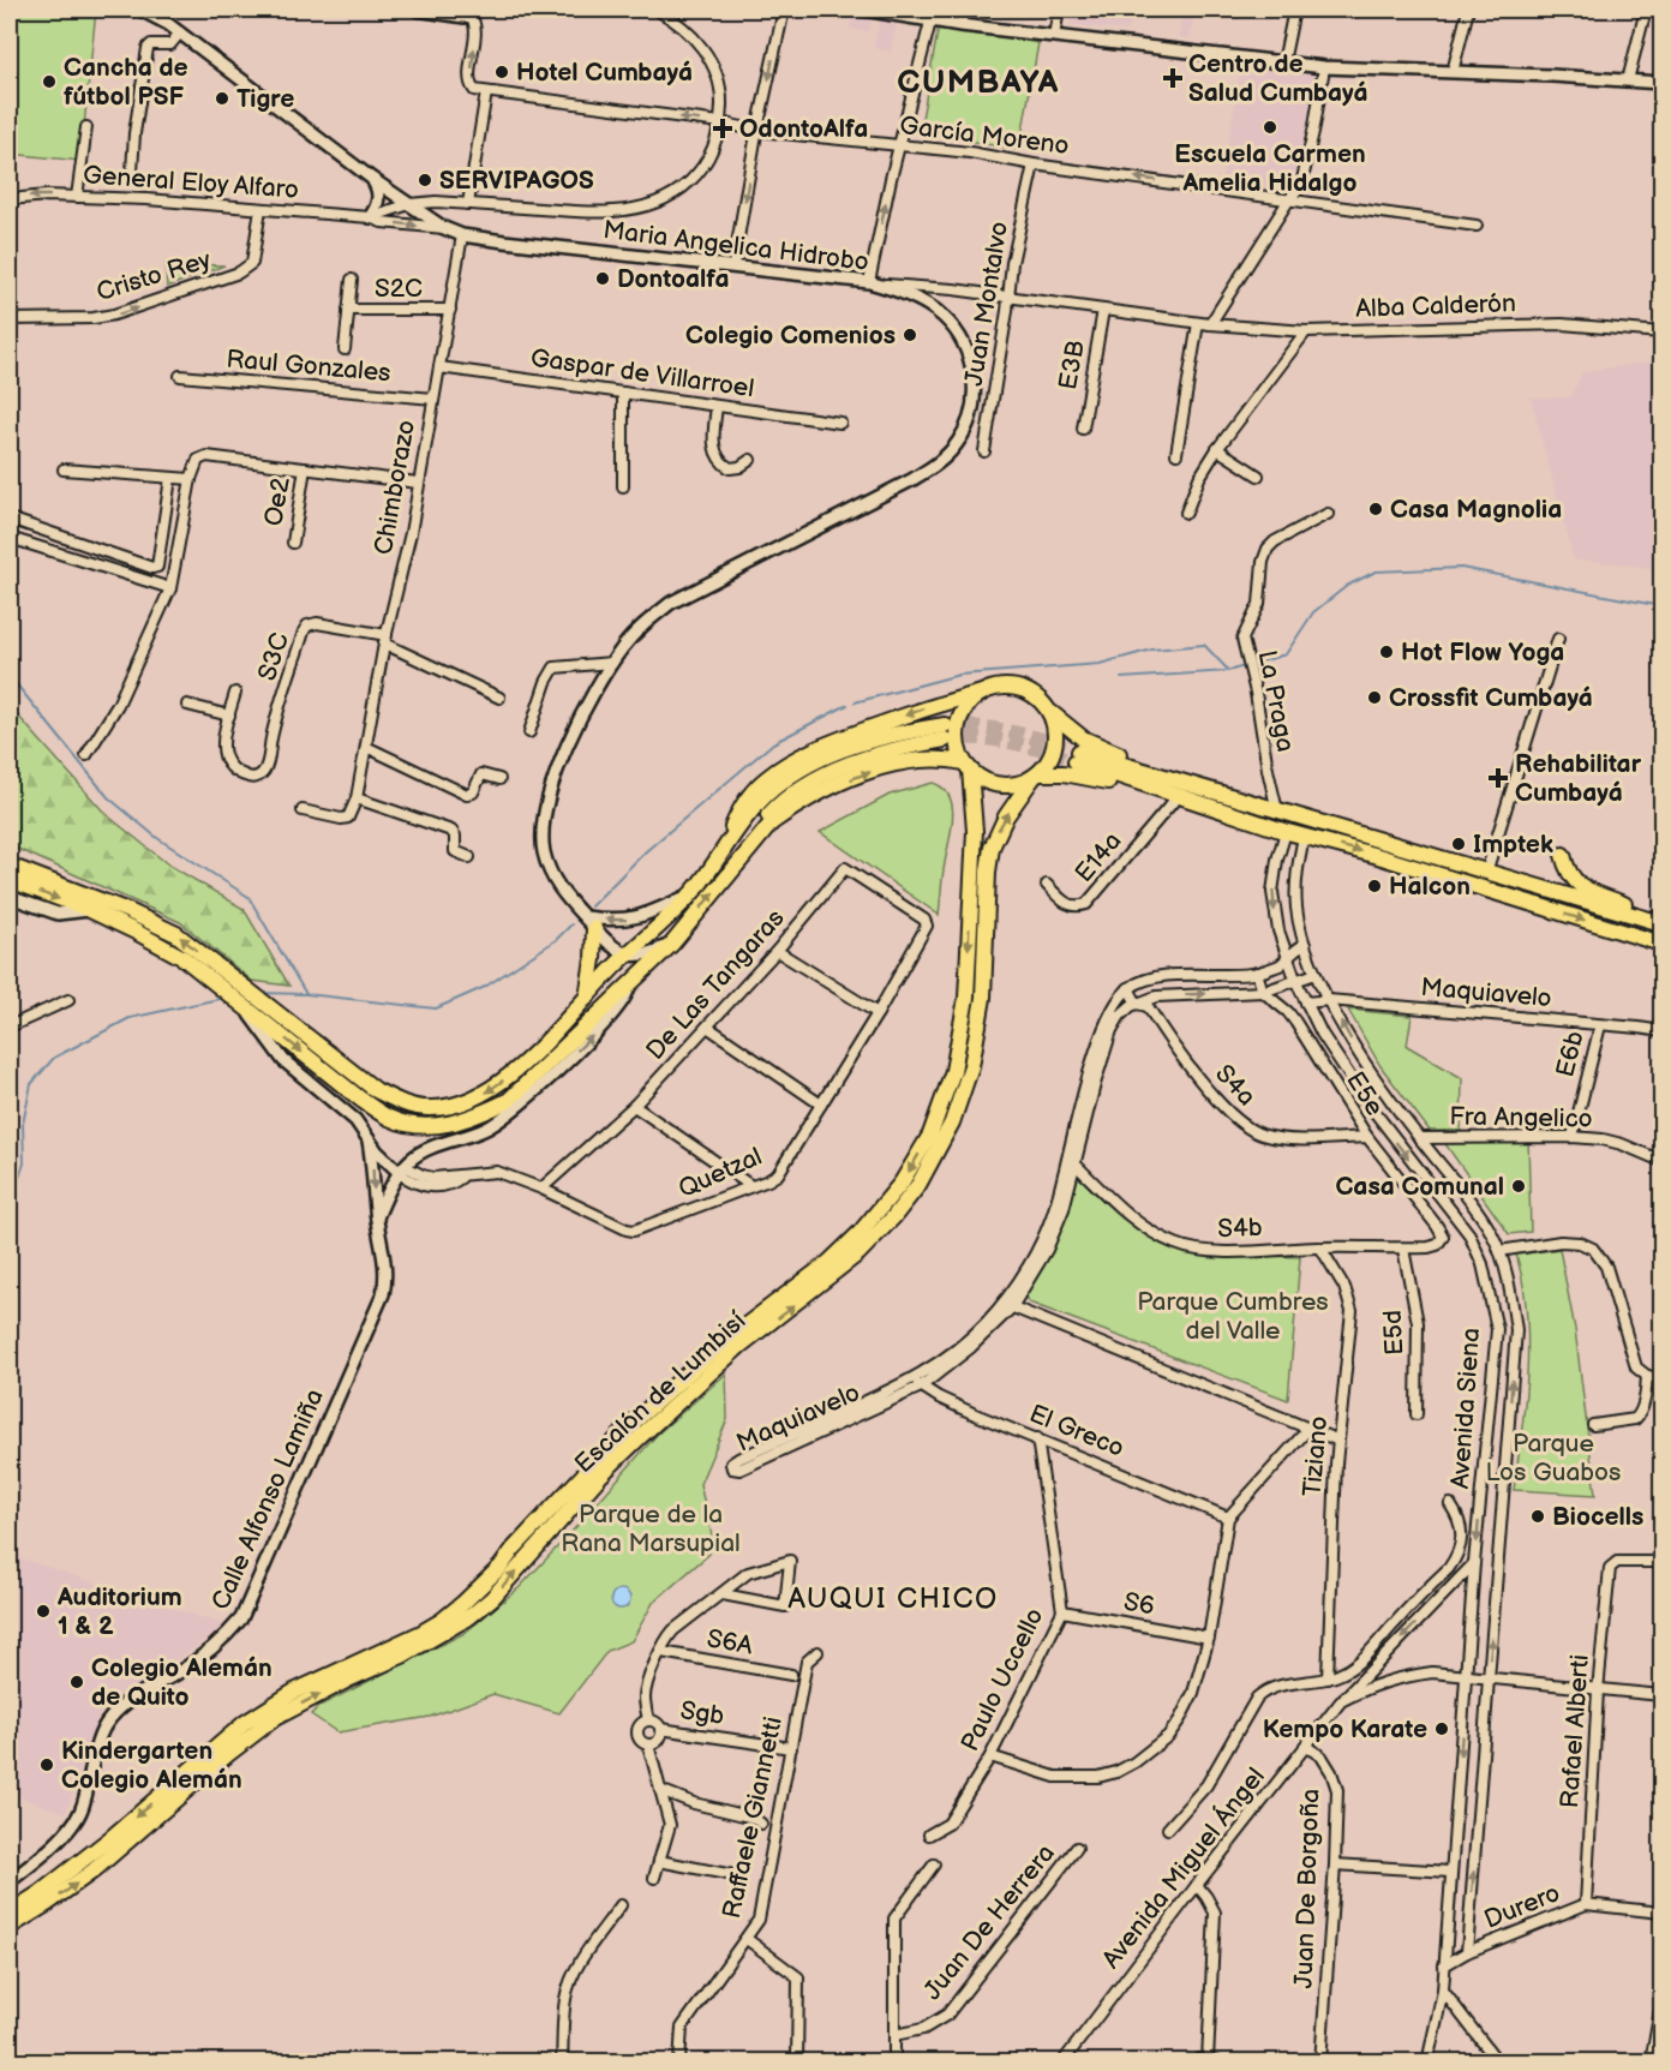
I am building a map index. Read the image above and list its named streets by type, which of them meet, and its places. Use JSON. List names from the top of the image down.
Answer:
{
  "streets": {
    "main road": ["Escalón de Lumbisí"],
    "street": [
      "García Moreno",
      "General Eloy Alfaro",
      "Maria Angelica Hidrobo",
      "Cristo Rey",
      "S2C",
      "Juan Montalvo",
      "Alba Calderón",
      "E3B",
      "Raul Gonzales",
      "Gaspar de Villarroel",
      "Chimborazo",
      "Oe2",
      "S3C",
      "La Praga",
      "E14a",
      "De Las Tangaras",
      "Maquiavelo",
      "E6b",
      "S4a",
      "E5e",
      "Fra Angelico",
      "Quetzal",
      "S4b",
      "E5d",
      "Avenida Siena",
      "El Greco",
      "Tiziano",
      "Calle Alfonso Lamiña",
      "S6",
      "S6A",
      "Paulo Uccello",
      "Sgb",
      "Rafael Alberti",
      "Raffaele Giannetti",
      "Avenida Miguel Ángel",
      "Juan De Borgoña",
      "Durero",
      "Juan De Herrera"
    ]
  },
  "crossings": [
    ["García Moreno", "General Eloy Alfaro"],
    ["García Moreno", "Juan Montalvo"],
    ["General Eloy Alfaro", "Maria Angelica Hidrobo"],
    ["General Eloy Alfaro", "Cristo Rey"],
    ["Maria Angelica Hidrobo", "Chimborazo"],
    ["S2C", "Chimborazo"],
    ["Raul Gonzales", "Chimborazo"],
    ["Gaspar de Villarroel", "Chimborazo"],
    ["Chimborazo", "S3C"],
    ["De Las Tangaras", "Quetzal"],
    ["Maquiavelo", "E6b"],
    ["Maquiavelo", "S4b"],
    ["Maquiavelo", "Avenida Siena"],
    ["Maquiavelo", "El Greco"],
    ["E6b", "Fra Angelico"],
    ["S4a", "E5e"],
    ["E5e", "S4b"],
    ["Fra Angelico", "Avenida Siena"],
    ["S4b", "E5d"],
    ["S4b", "Tiziano"],
    ["Avenida Siena", "Avenida Miguel Ángel"],
    ["Avenida Siena", "Durero"],
    ["El Greco", "Paulo Uccello"],
    ["S6", "Paulo Uccello"],
    ["Sgb", "Raffaele Giannetti"],
    ["Rafael Alberti", "Avenida Miguel Ángel"],
    ["Rafael Alberti", "Durero"],
    ["Avenida Miguel Ángel", "Juan De Borgoña"]
  ],
  "one_way": ["García Moreno", "Cristo Rey"],
  "districts": ["CUMBAYA", "AUQUI CHICO"],
  "parks": ["Parque Cumbres del Valle", "Parque Los Guabos", "Parque de la Rana Marsupial"],
  "places": {
    "other": [
      "Hotel Cumbayá",
      "Cancha de fútbol PSF",
      "Tigre",
      "Escuela Carmen Amelia Hidalgo",
      "SERVIPAGOS",
      "Dontoalfa",
      "Colegio Comenios",
      "Casa Magnolia",
      "Hot Flow Yoga",
      "Crossfit Cumbayá",
      "Imptek",
      "Halcon",
      "Casa Comunal",
      "Biocells",
      "Auditorium 1 & 2",
      "Colegio Alemán de Quito",
      "Kempo Karate",
      "Kindergarten Colegio Alemán"
    ],
    "health": ["Centro de Salud Cumbayá", "OdontoAlfa", "Rehabilitar Cumbayá"]
  }
}
